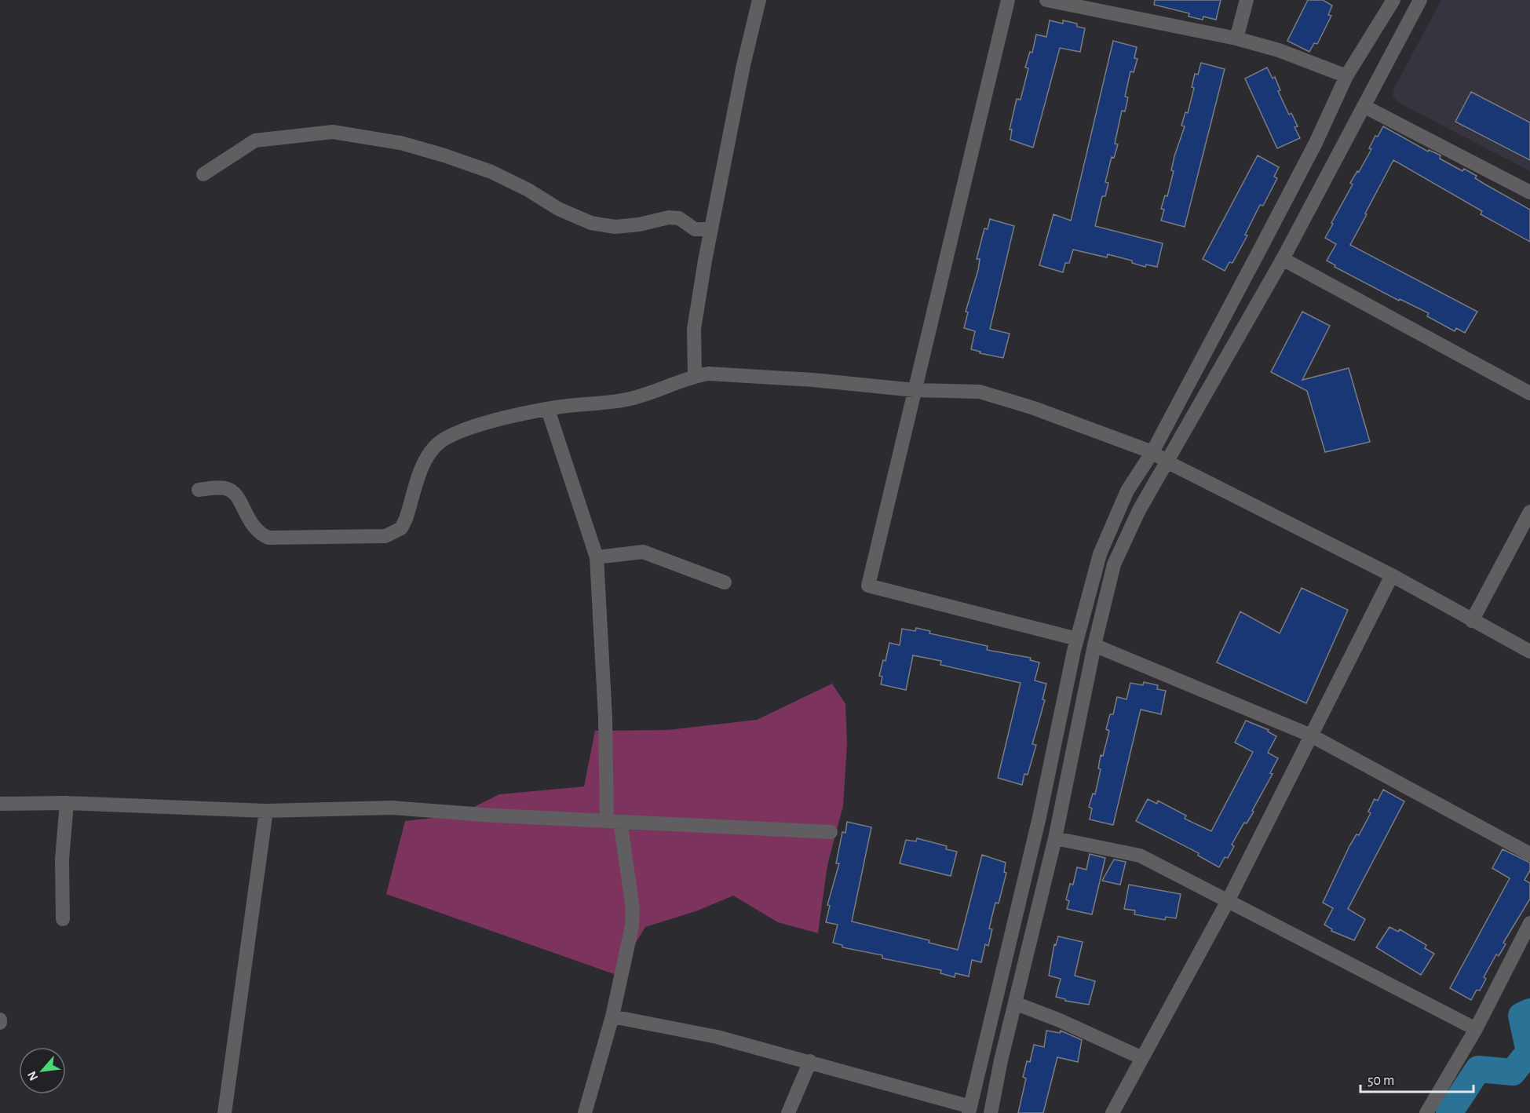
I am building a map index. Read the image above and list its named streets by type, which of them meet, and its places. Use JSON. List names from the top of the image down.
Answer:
{
  "scale_bar": "50 m",
  "north": "bottom left"
}
